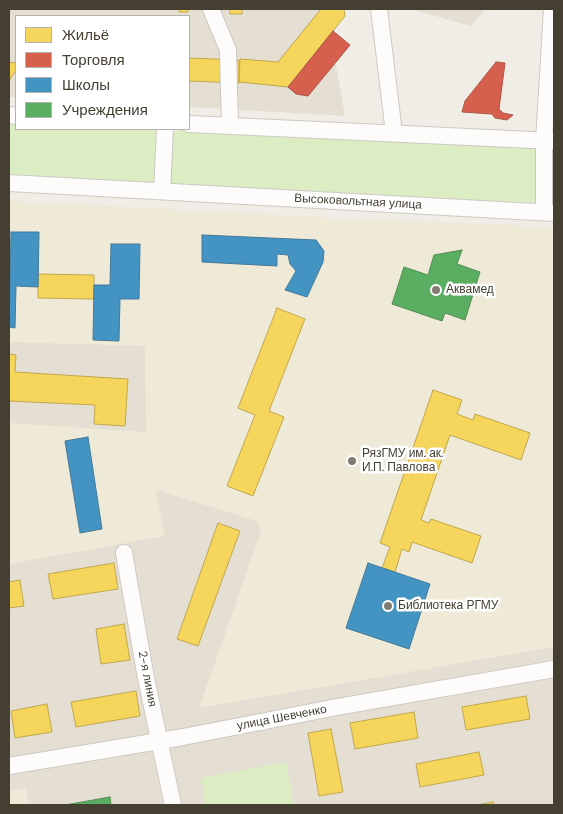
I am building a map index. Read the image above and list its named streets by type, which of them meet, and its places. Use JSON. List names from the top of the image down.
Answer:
{
  "streets": {
    "street": ["Высоковольтная улица", "2-я линия", "улица Шевченко"]
  },
  "crossings": [
    ["2-я линия", "улица Шевченко"]
  ],
  "places": ["Аквамед", "РязГМУ им. ак. И.П. Павлова", "Библиотека РГМУ"],
  "legend": [
    "Жильё",
    "Торговля",
    "Школы",
    "Учреждения"
  ]
}
